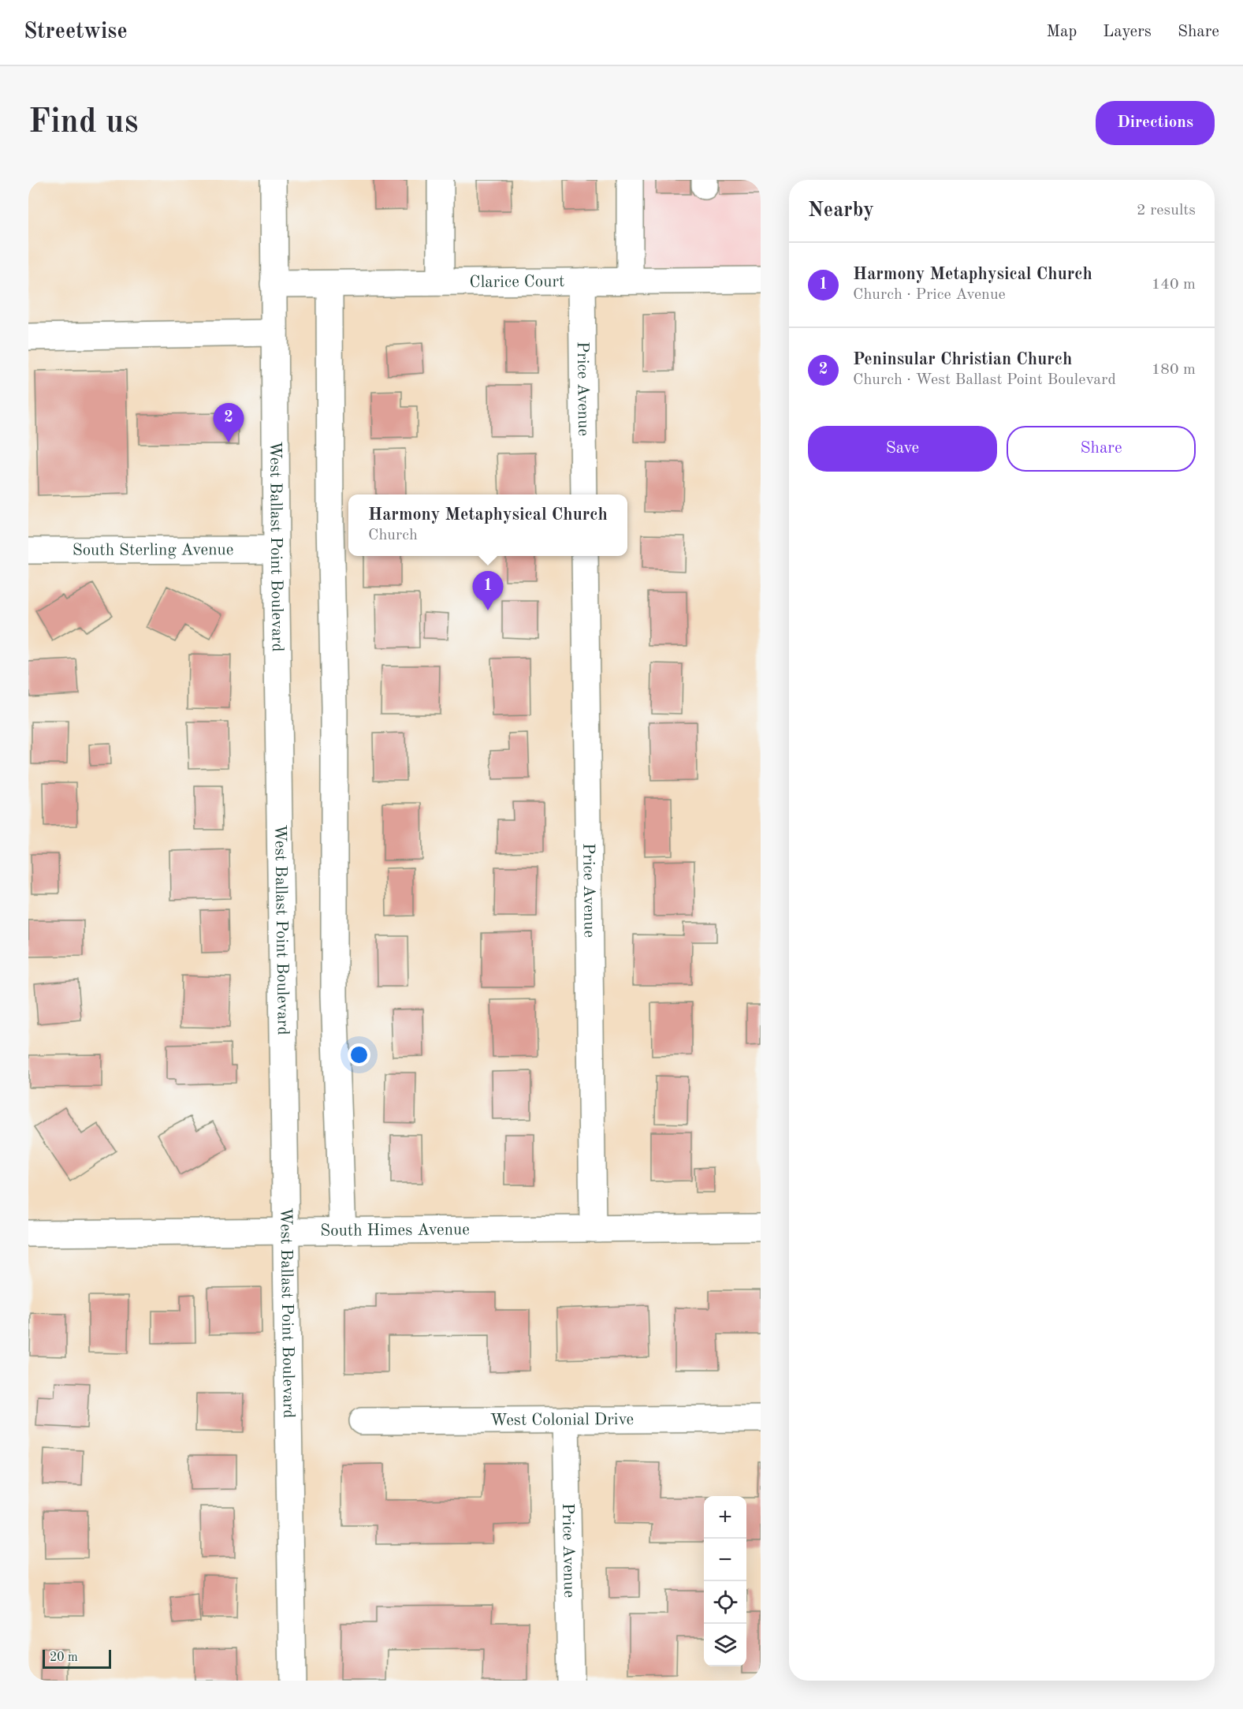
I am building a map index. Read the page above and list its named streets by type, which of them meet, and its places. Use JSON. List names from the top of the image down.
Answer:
{
  "streets": {
    "street": [
      "Clarice Court",
      "Price Avenue",
      "West Ballast Point Boulevard",
      "South Sterling Avenue",
      "South Himes Avenue",
      "West Colonial Drive"
    ]
  },
  "crossings": [
    ["Clarice Court", "Price Avenue"],
    ["Clarice Court", "West Ballast Point Boulevard"],
    ["Price Avenue", "South Himes Avenue"],
    ["Price Avenue", "West Colonial Drive"],
    ["West Ballast Point Boulevard", "South Sterling Avenue"],
    ["West Ballast Point Boulevard", "South Himes Avenue"]
  ],
  "scale_bar": "20 m",
  "page": {
    "header": "Streetwise",
    "nav": ["Map", "Layers", "Share"],
    "buttons": [
      "Directions",
      ["Save", "Share"]
    ],
    "title": "Find us",
    "heading": ["Nearby", "2 results"],
    "list": [
      {
        "mark": "1",
        "name": "Harmony Metaphysical Church",
        "note": "Church · Price Avenue",
        "value": "140 m"
      },
      {
        "mark": "2",
        "name": "Peninsular Christian Church",
        "note": "Church · West Ballast Point Boulevard",
        "value": "180 m"
      }
    ],
    "pins": ["2", "1"],
    "popup": ["Harmony Metaphysical Church", "Church"],
    "map_buttons": ["+", "−"],
    "scale": "20 m"
  }
}
